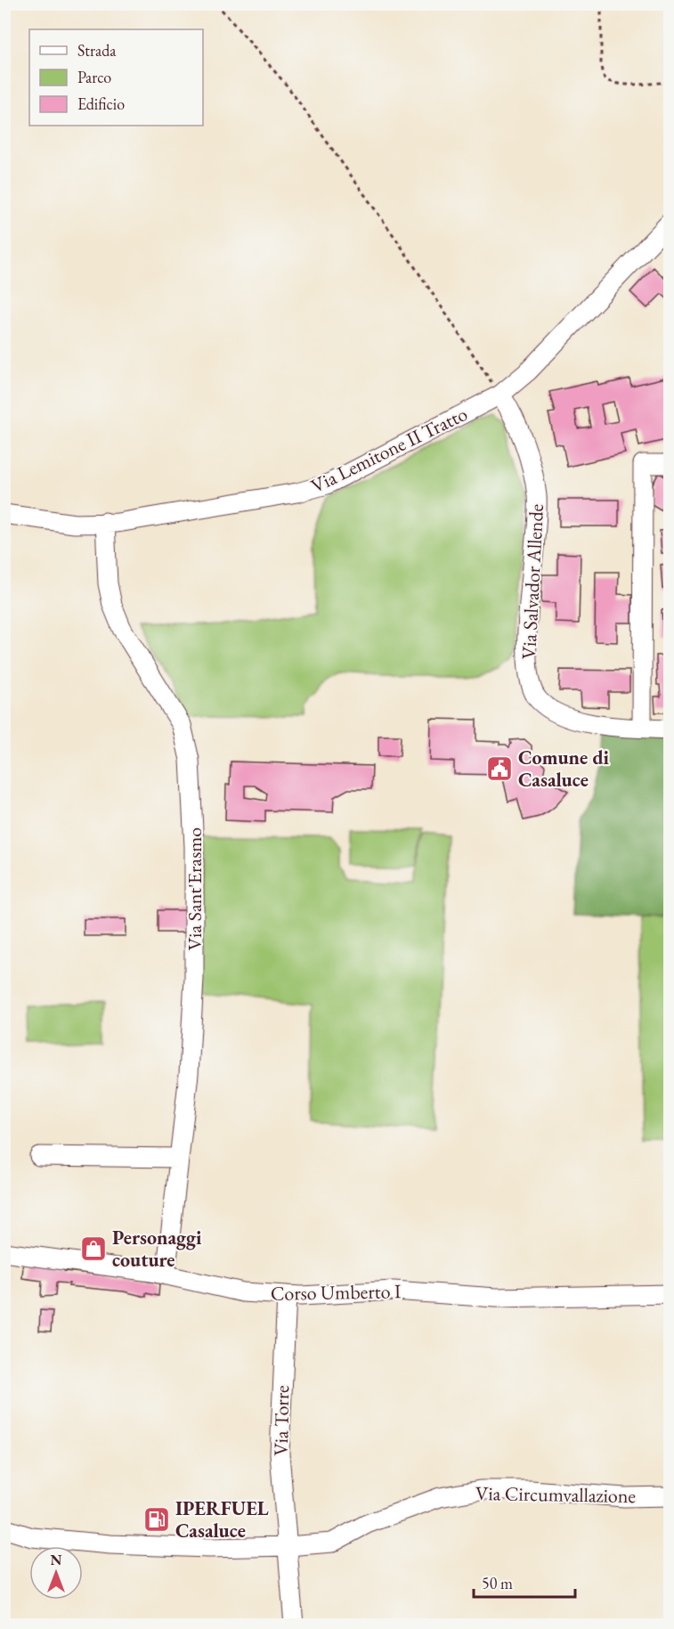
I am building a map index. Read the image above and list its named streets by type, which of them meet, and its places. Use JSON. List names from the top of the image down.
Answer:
{
  "streets": {
    "street": [
      "Via Lemitone II Tratto",
      "Via Salvador Allende",
      "Via Sant'Erasmo",
      "Corso Umberto I",
      "Via Torre",
      "Via Circumvallazione"
    ]
  },
  "crossings": [
    ["Via Lemitone II Tratto", "Via Salvador Allende"],
    ["Via Lemitone II Tratto", "Via Sant'Erasmo"],
    ["Via Sant'Erasmo", "Corso Umberto I"],
    ["Corso Umberto I", "Via Torre"],
    ["Via Torre", "Via Circumvallazione"]
  ],
  "places": {
    "public building": ["Comune di Casaluce"],
    "shop": ["Personaggi couture"],
    "fuel station": ["IPERFUEL Casaluce"]
  },
  "legend": ["Strada", "Parco", "Edificio"],
  "scale_bar": "50 m",
  "north": "top"
}
